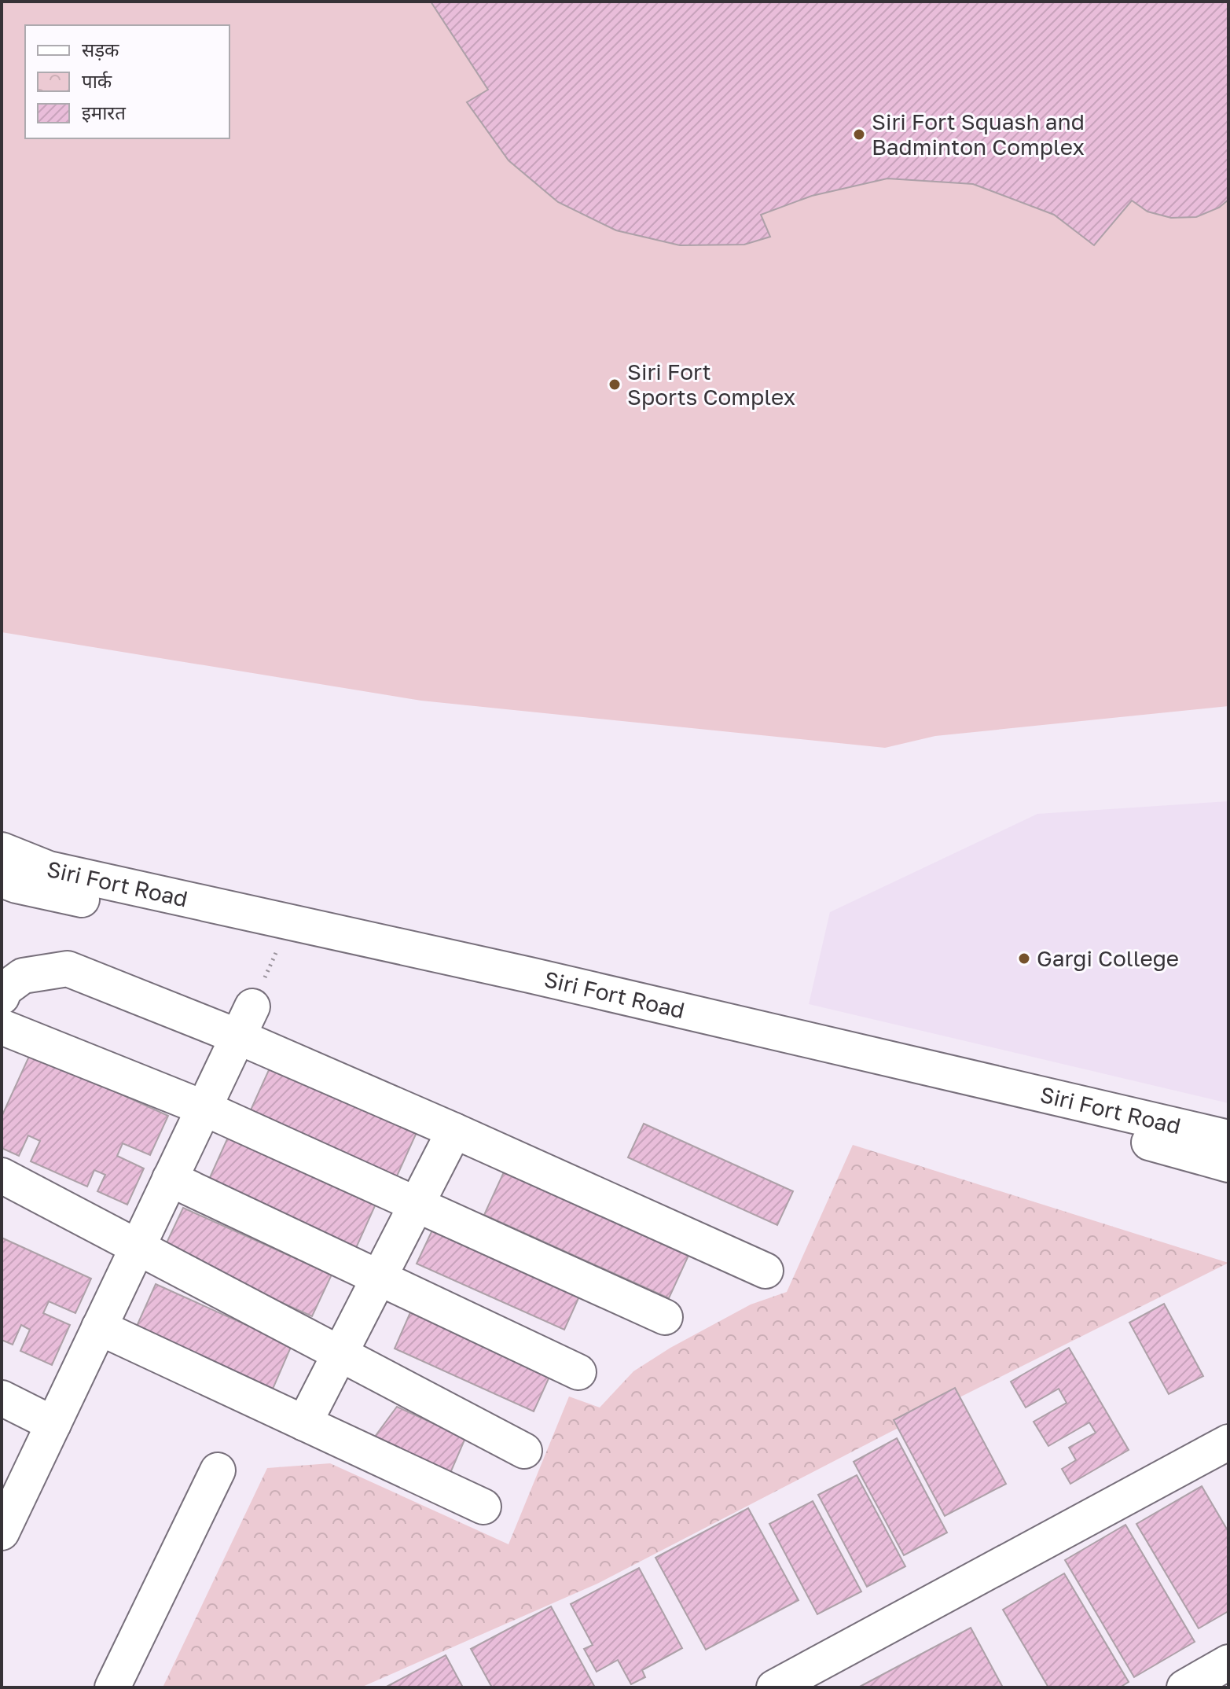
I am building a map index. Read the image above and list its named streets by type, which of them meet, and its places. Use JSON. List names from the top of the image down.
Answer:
{
  "streets": {
    "street": ["Siri Fort Road"]
  },
  "places": ["Siri Fort Squash and Badminton Complex", "Siri Fort Sports Complex", "Gargi College"],
  "legend": ["सड़क", "पार्क", "इमारत"]
}
